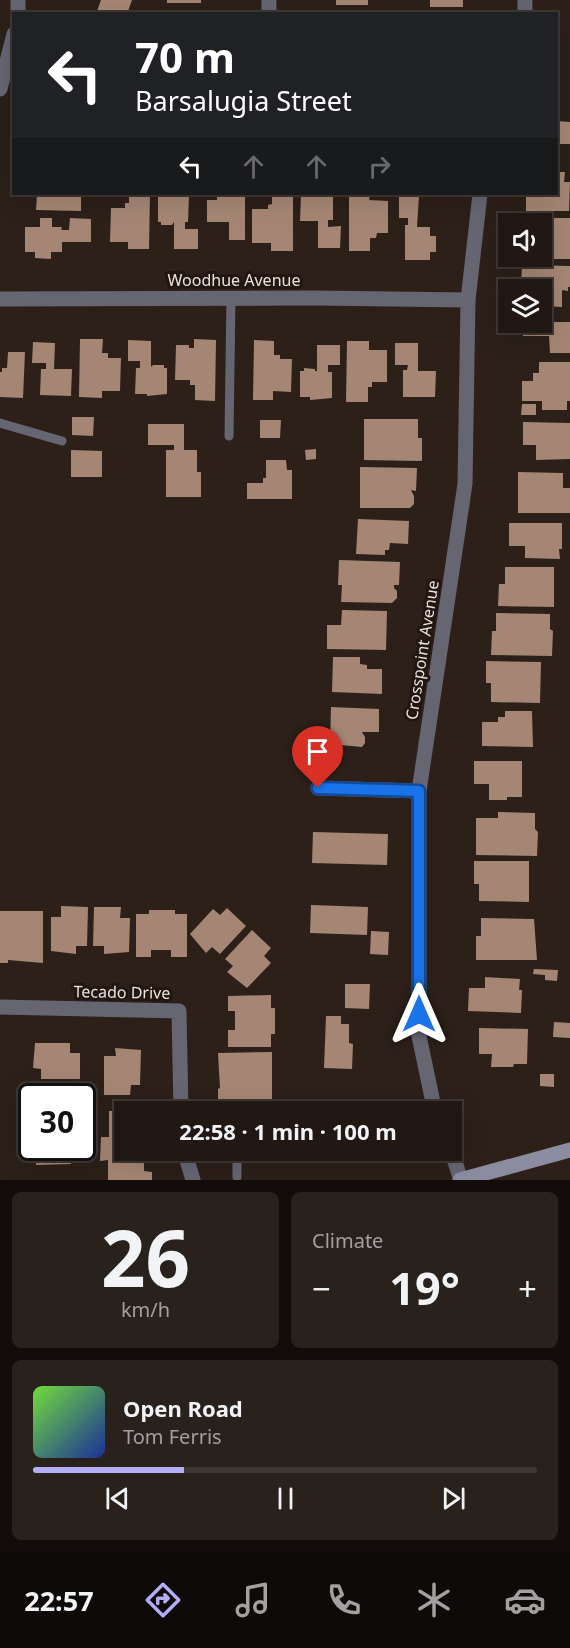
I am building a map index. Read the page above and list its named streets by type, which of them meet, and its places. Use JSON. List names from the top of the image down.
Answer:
{
  "streets": {
    "street": ["Woodhue Avenue", "Crosspoint Avenue", "Tecado Drive"]
  },
  "crossings": [
    ["Woodhue Avenue", "Crosspoint Avenue"]
  ],
  "page": {
    "turn": ["70 m", "Barsalugia Street"],
    "limit": "30",
    "trip": "22:58 · 1 min · 100 m",
    "tile": [
      ["26", "km/h"],
      "Climate"
    ],
    "heat": ["−", "19°", "+"],
    "song": ["Open Road", "Tom Ferris"],
    "tabs": "22:57"
  }
}
